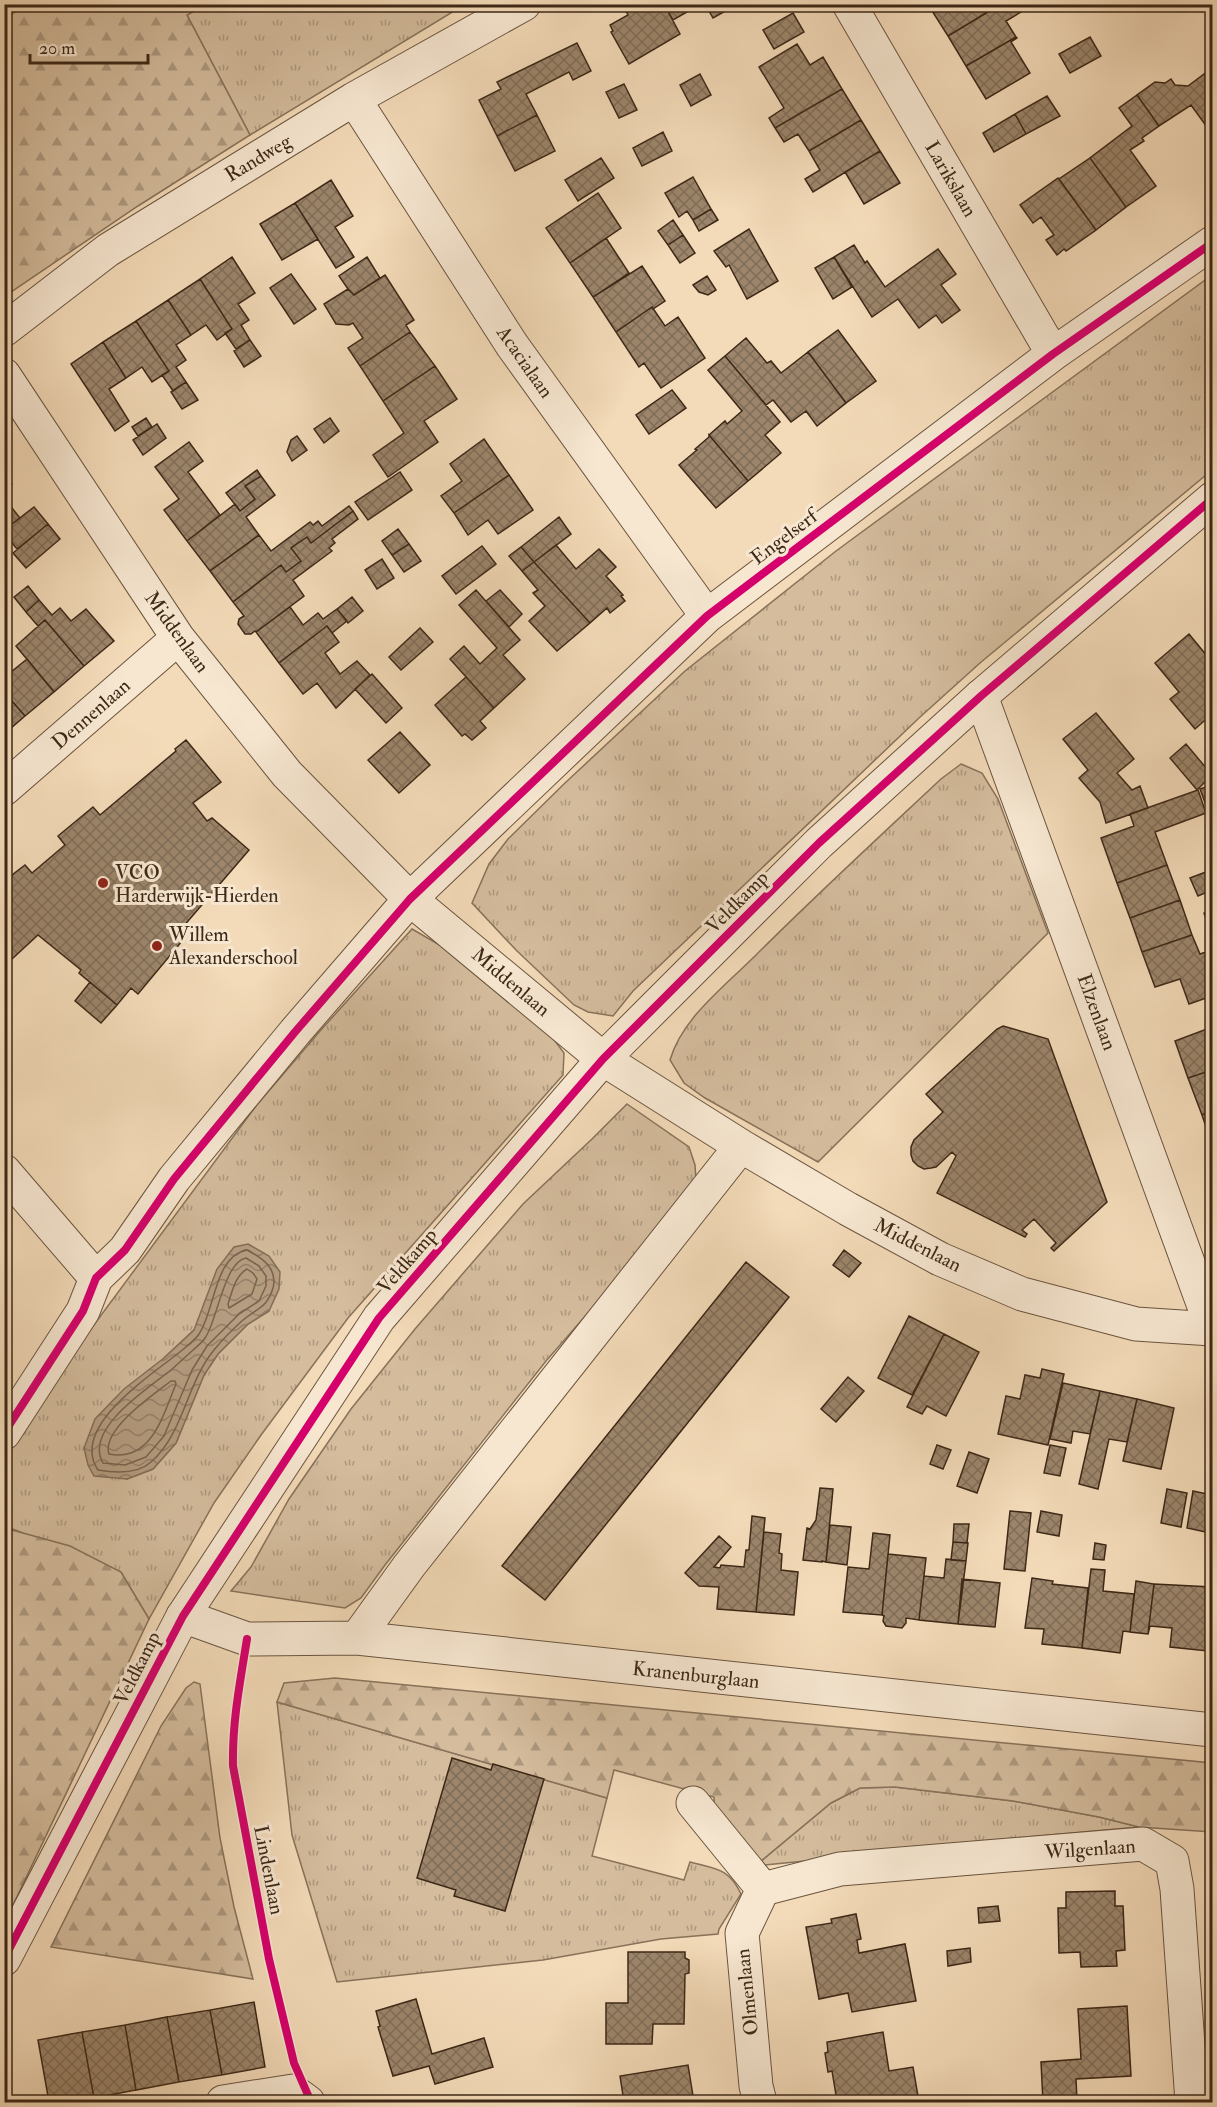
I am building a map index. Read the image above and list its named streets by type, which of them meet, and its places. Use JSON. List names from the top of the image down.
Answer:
{
  "streets": {
    "street": [
      "Randweg",
      "Larikslaan",
      "Acacialaan",
      "Engelserf",
      "Middenlaan",
      "Dennenlaan",
      "Veldkamp",
      "Elzenlaan",
      "Kranenburglaan",
      "Wilgenlaan",
      "Olmenlaan"
    ],
    "cycle path": ["Lindenlaan"]
  },
  "crossings": [
    ["Randweg", "Acacialaan"],
    ["Larikslaan", "Engelserf"],
    ["Acacialaan", "Engelserf"],
    ["Engelserf", "Middenlaan"],
    ["Middenlaan", "Dennenlaan"],
    ["Middenlaan", "Veldkamp"],
    ["Middenlaan", "Elzenlaan"],
    ["Veldkamp", "Elzenlaan"],
    ["Veldkamp", "Kranenburglaan"],
    ["Wilgenlaan", "Olmenlaan"]
  ],
  "places": ["VCO Harderwijk-Hierden", "Willem Alexanderschool"],
  "scale_bar": "20 m"
}
